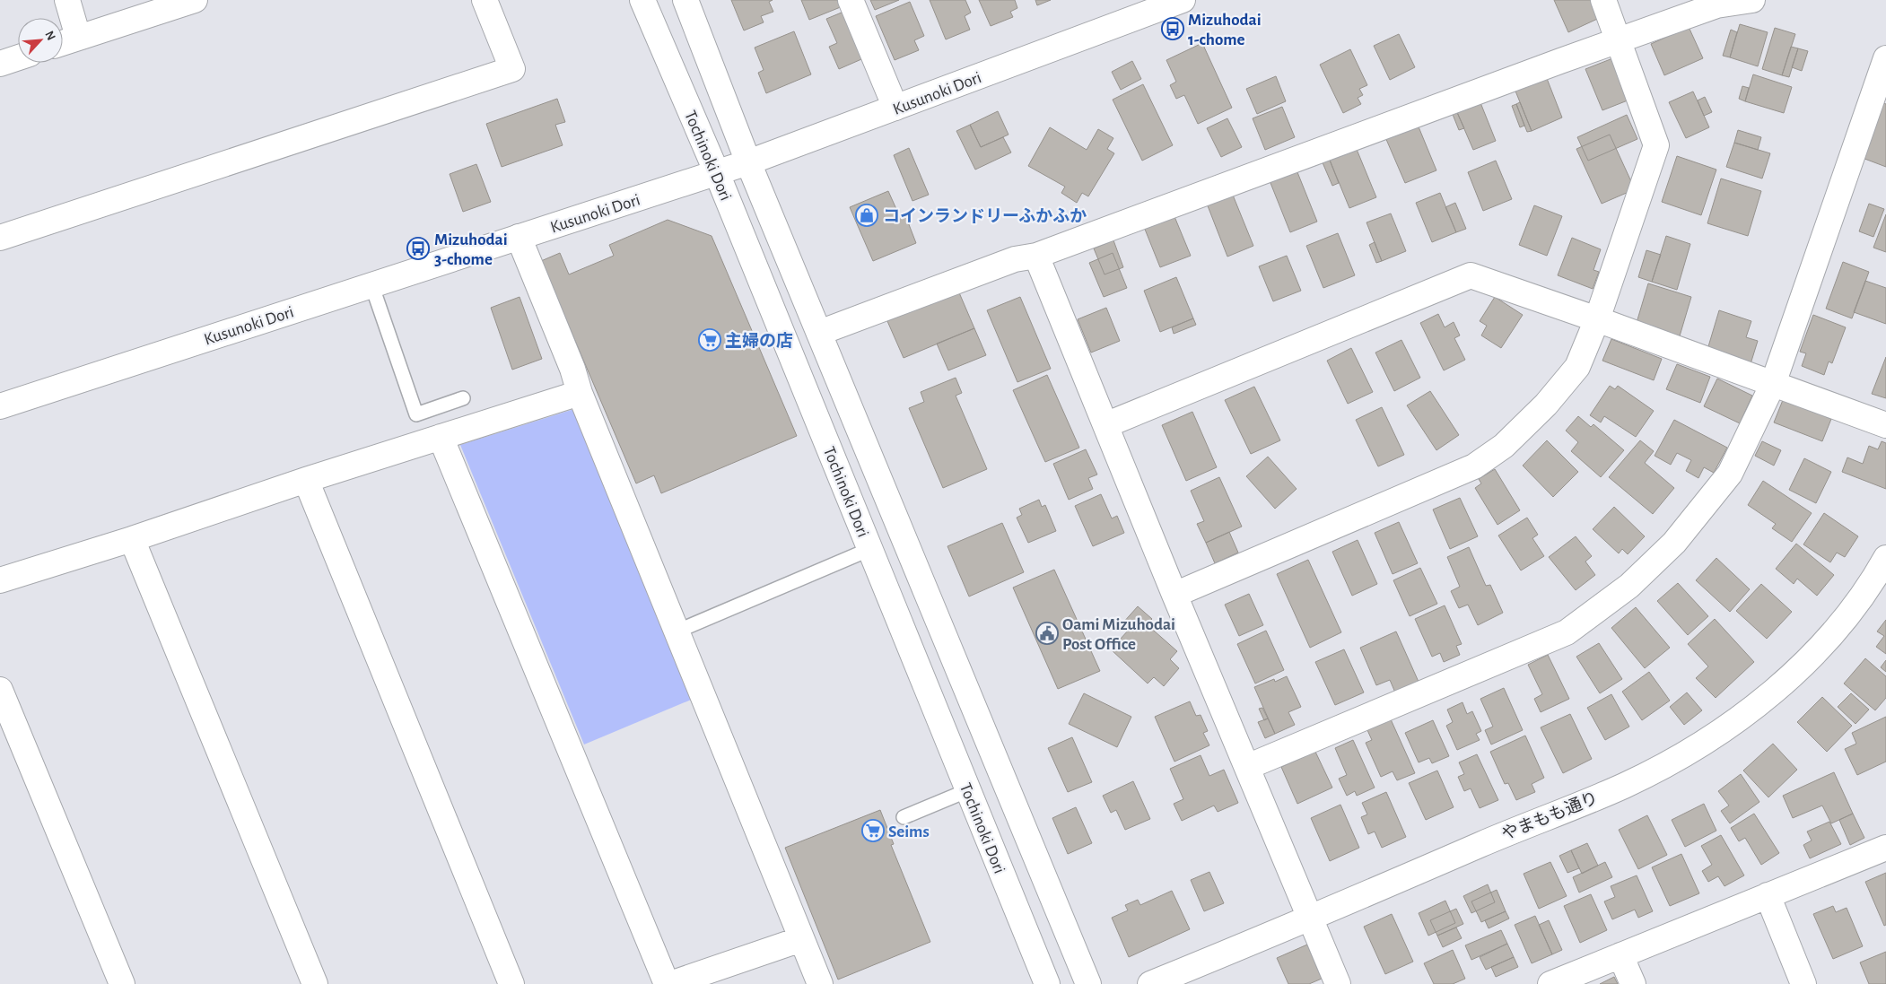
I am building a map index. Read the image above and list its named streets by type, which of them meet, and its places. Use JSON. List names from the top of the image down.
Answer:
{
  "streets": {
    "street": ["Kusunoki Dori", "Tochinoki Dori", "やまもも通り"]
  },
  "crossings": [
    ["Kusunoki Dori", "Tochinoki Dori"]
  ],
  "places": {
    "bus stop": ["Mizuhodai 1-chome", "Mizuhodai 3-chome"],
    "shop": ["コインランドリーふかふか"],
    "supermarket": ["主婦の店", "Seims"],
    "public building": ["Oami Mizuhodai Post Office"]
  },
  "north": "top right"
}
